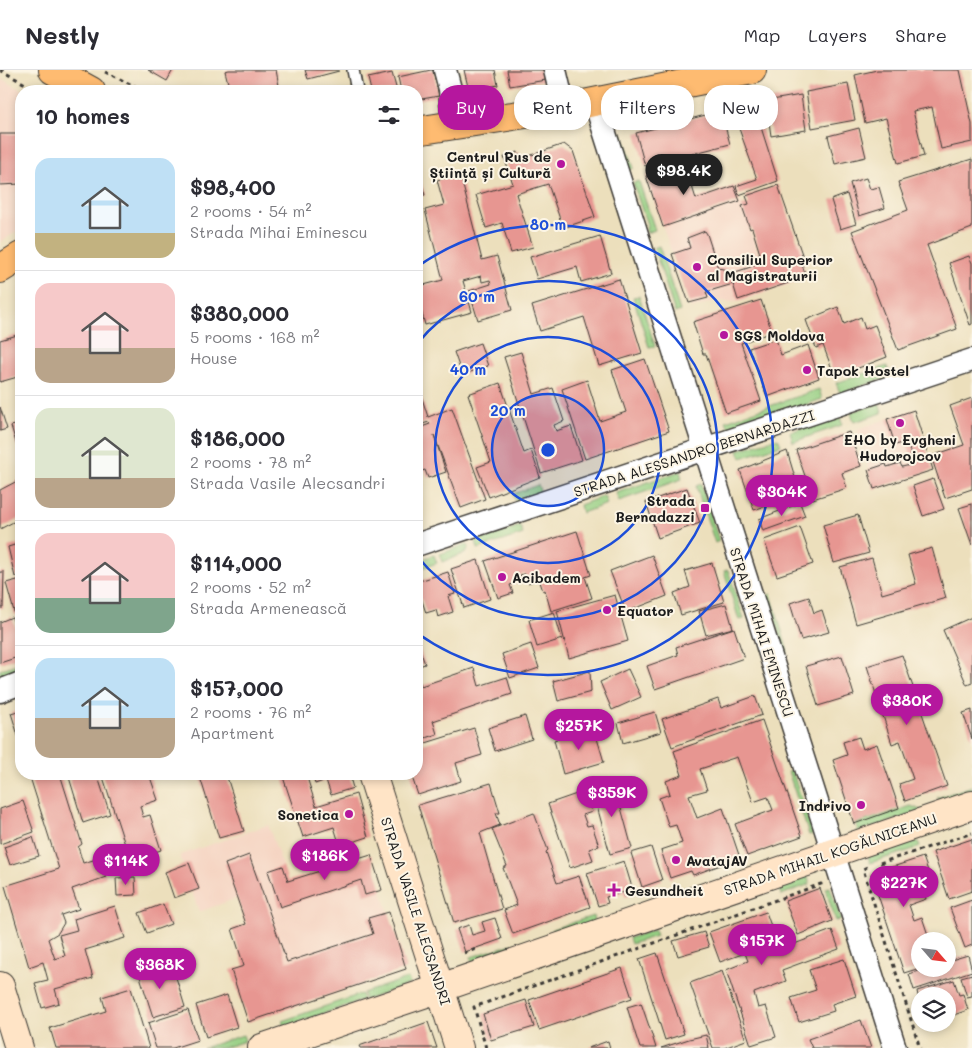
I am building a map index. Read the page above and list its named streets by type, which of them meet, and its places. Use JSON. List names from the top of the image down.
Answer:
{
  "streets": {
    "main road": ["STRADA MIHAIL KOGĂLNICEANU", "STRADA VASILE ALECSANDRI"],
    "street": ["STRADA ALESSANDRO BERNARDAZZI", "STRADA MIHAI EMINESCU"]
  },
  "crossings": [
    ["STRADA ALESSANDRO BERNARDAZZI", "STRADA MIHAI EMINESCU"],
    ["STRADA MIHAI EMINESCU", "STRADA MIHAIL KOGĂLNICEANU"],
    ["STRADA MIHAIL KOGĂLNICEANU", "STRADA VASILE ALECSANDRI"]
  ],
  "places": {
    "other": [
      "Centrul Rus de Știință și Cultură",
      "Consiliul Superior al Magistraturii",
      "SGS Moldova",
      "Tapok Hostel",
      "EHO by Evgheni Hudorojcov",
      "Acibadem",
      "Equator",
      "Indrivo",
      "Sonetica",
      "AvatajAV"
    ],
    "transit": ["Strada Bernadazzi"],
    "health": ["Gesundheit"]
  },
  "north": "bottom right",
  "page": {
    "header": "Nestly",
    "nav": ["Map", "Layers", "Share"],
    "chip": [
      "Buy",
      "Rent",
      "Filters",
      "New"
    ],
    "heading": "10 homes",
    "list": [
      {
        "name": "$98,400",
        "note": "2 rooms · 54 m² · Strada Mihai Eminescu"
      },
      {
        "name": "$380,000",
        "note": "5 rooms · 168 m² · House"
      },
      {
        "name": "$186,000",
        "note": "2 rooms · 78 m² · Strada Vasile Alecsandri"
      },
      {
        "name": "$114,000",
        "note": "2 rooms · 52 m² · Strada Armenească"
      },
      {
        "name": "$157,000",
        "note": "2 rooms · 76 m² · Apartment"
      }
    ],
    "price": [
      "$98.4K",
      "$304K",
      "$380K",
      "$257K",
      "$359K",
      "$186K",
      "$114K",
      "$227K",
      "$157K",
      "$368K"
    ]
  },
  "rings": [
    "80 m",
    "60 m",
    "40 m",
    "20 m"
  ]
}
